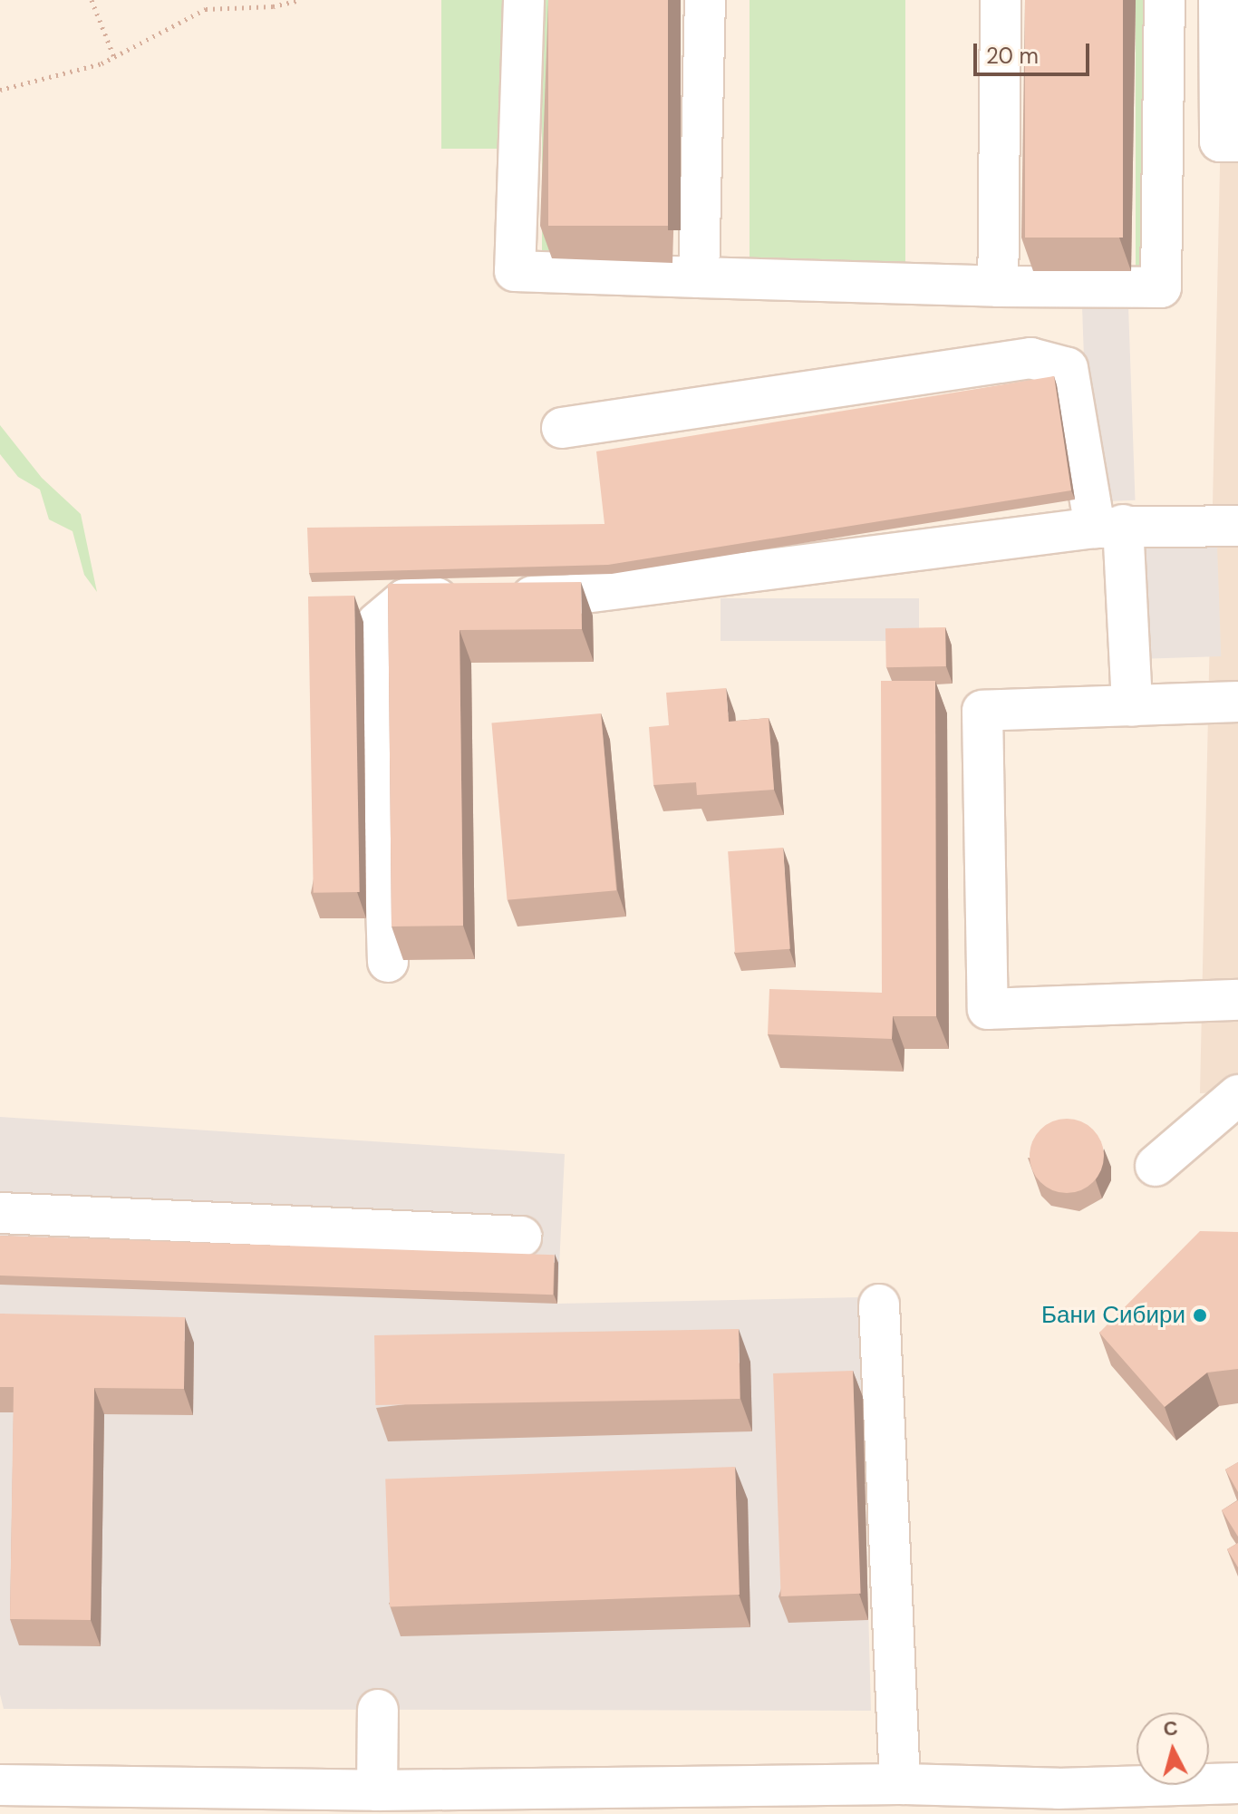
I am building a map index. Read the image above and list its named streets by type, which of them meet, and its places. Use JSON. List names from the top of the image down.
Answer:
{
  "places": ["Бани Сибири"],
  "scale_bar": "20 m",
  "north": "top"
}
